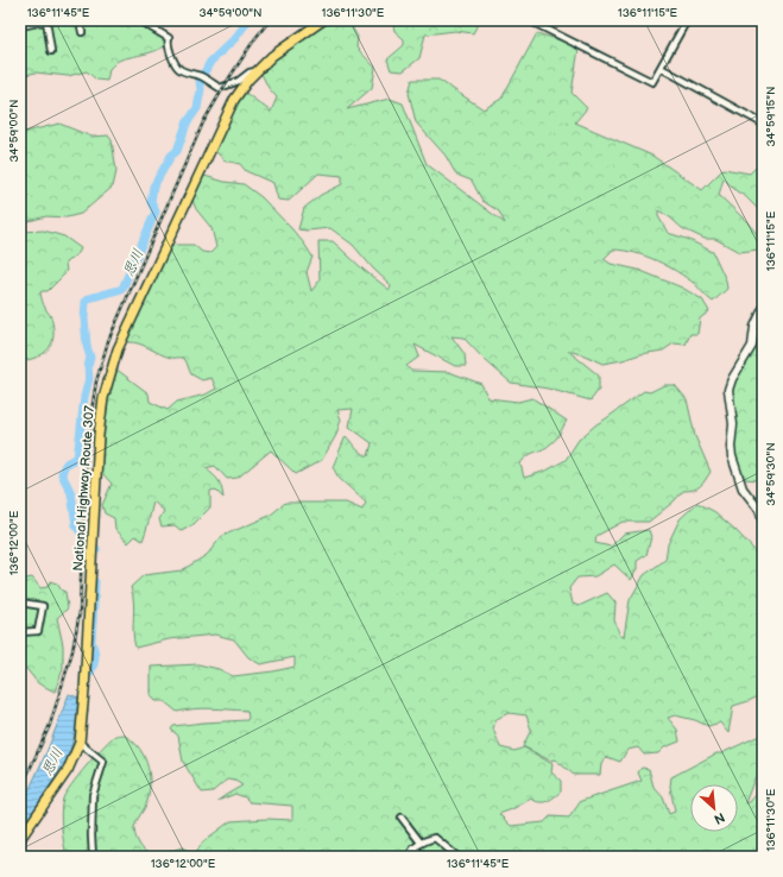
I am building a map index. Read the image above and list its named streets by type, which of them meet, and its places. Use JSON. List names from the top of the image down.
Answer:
{
  "streets": {
    "highway": ["National Highway Route 307"]
  },
  "water": ["思川"],
  "north": "bottom right",
  "coordinates": [
    "136°11'45\"E",
    "34°59'00\"N",
    "136°11'30\"E",
    "136°11'15\"E",
    "34°59'15\"N",
    "34°59'30\"N",
    "136°12'00\"E"
  ]
}
